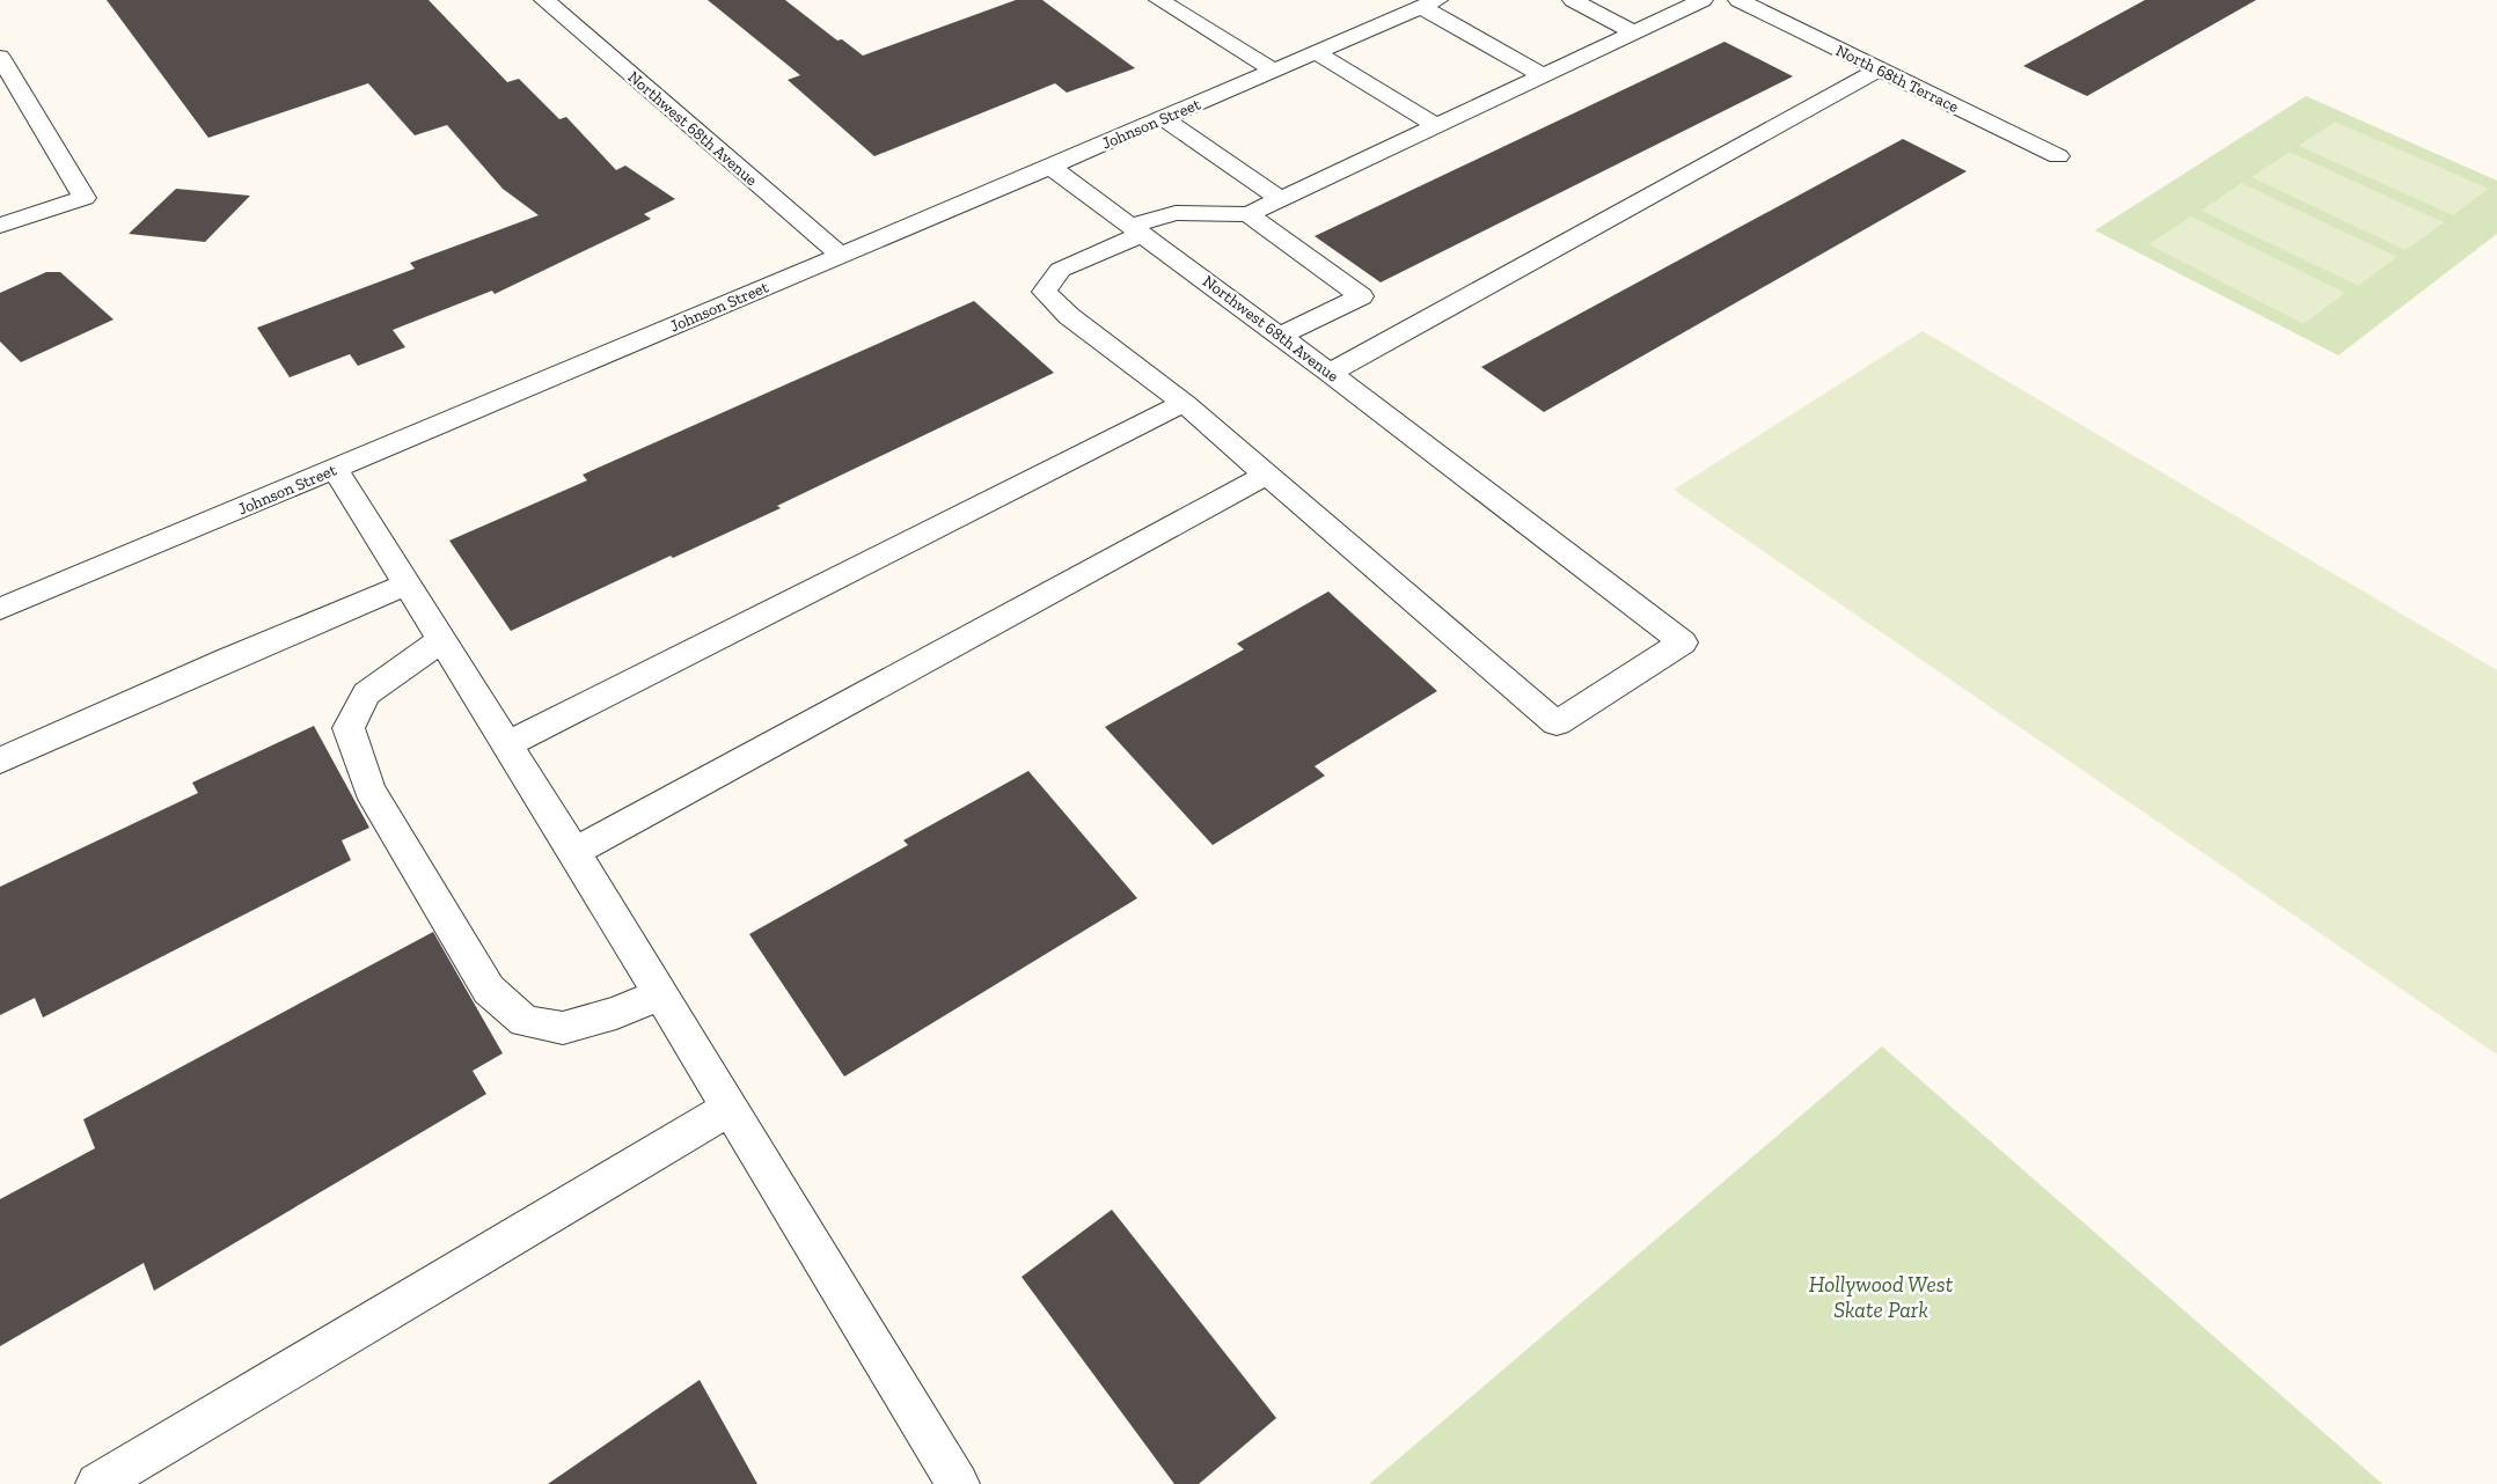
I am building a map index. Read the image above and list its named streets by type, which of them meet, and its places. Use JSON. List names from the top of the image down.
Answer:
{
  "streets": {
    "street": ["North 68th Terrace", "Johnson Street", "Northwest 68th Avenue"]
  },
  "crossings": [
    ["Johnson Street", "Northwest 68th Avenue"]
  ],
  "parks": ["Hollywood West Skate Park"]
}
